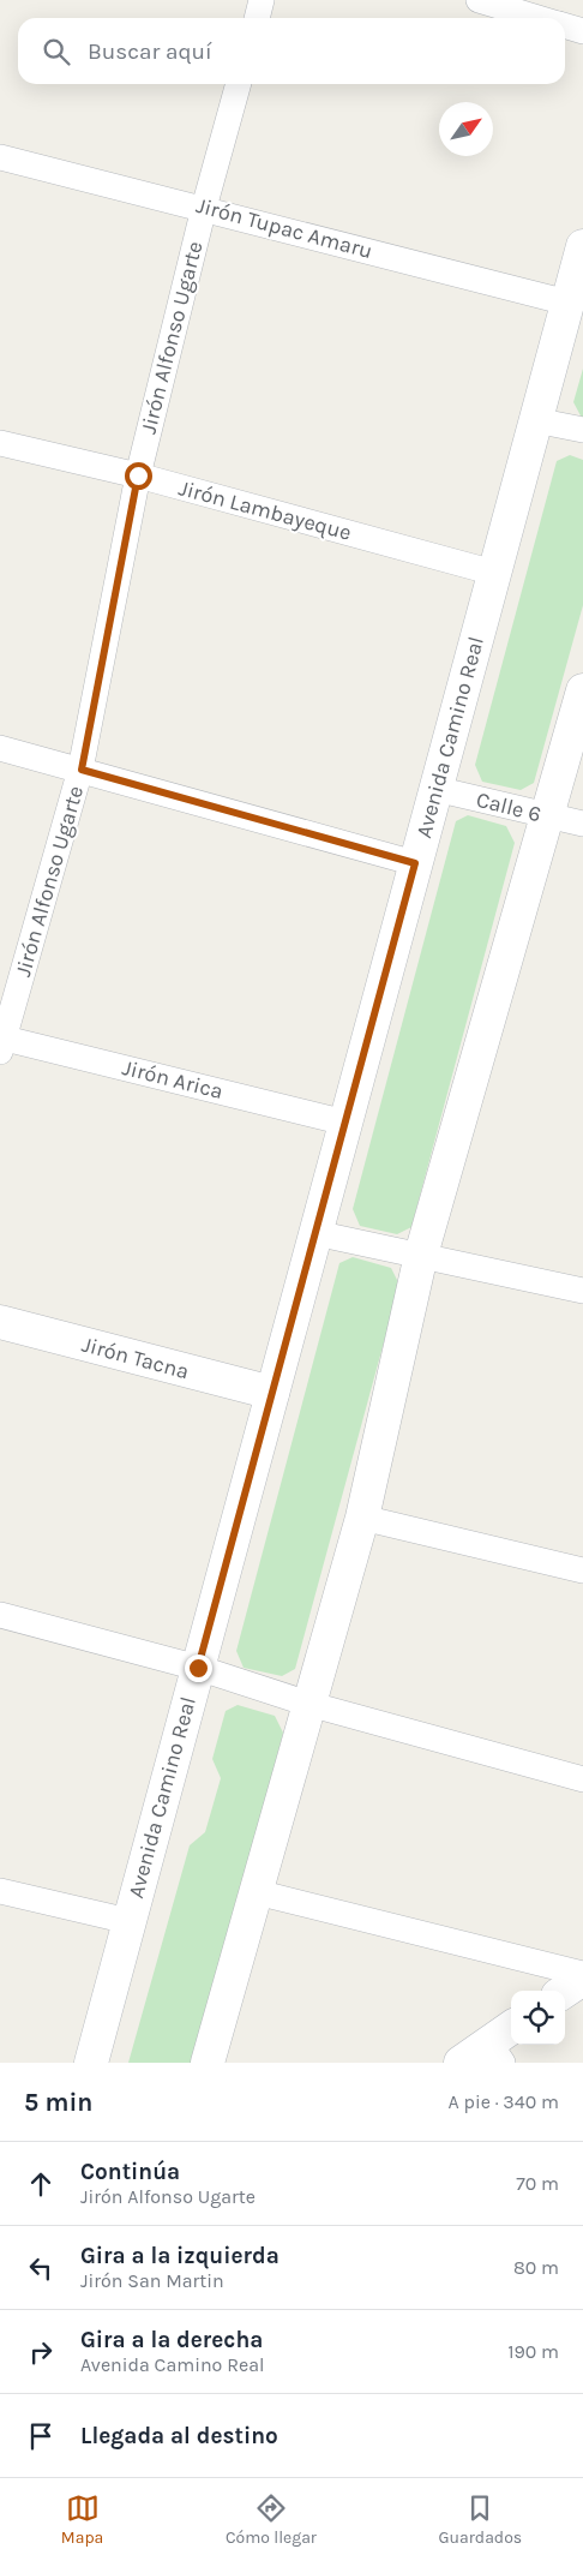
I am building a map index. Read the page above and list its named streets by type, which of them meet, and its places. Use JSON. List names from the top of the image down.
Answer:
{
  "streets": {
    "main road": ["Avenida Camino Real", "Jirón Tacna"],
    "street": [
      "Jirón Tupac Amaru",
      "Jirón Alfonso Ugarte",
      "Jirón Lambayeque",
      "Calle 6",
      "Jirón Arica"
    ]
  },
  "crossings": [
    ["Jirón Tupac Amaru", "Jirón Alfonso Ugarte"],
    ["Jirón Tupac Amaru", "Avenida Camino Real"],
    ["Jirón Alfonso Ugarte", "Jirón Lambayeque"],
    ["Jirón Alfonso Ugarte", "Jirón Arica"],
    ["Jirón Lambayeque", "Avenida Camino Real"],
    ["Avenida Camino Real", "Calle 6"],
    ["Avenida Camino Real", "Jirón Arica"],
    ["Avenida Camino Real", "Jirón Tacna"]
  ],
  "north": "top right",
  "page": {
    "search": "Buscar aquí",
    "heading": ["5 min", "A pie · 340 m"],
    "list": [
      ["Continúa", "Jirón Alfonso Ugarte", "70 m"],
      ["Gira a la izquierda", "Jirón San Martin", "80 m"],
      ["Gira a la derecha", "Avenida Camino Real", "190 m"],
      "Llegada al destino"
    ],
    "nav": ["Mapa", "Cómo llegar", "Guardados"]
  }
}
